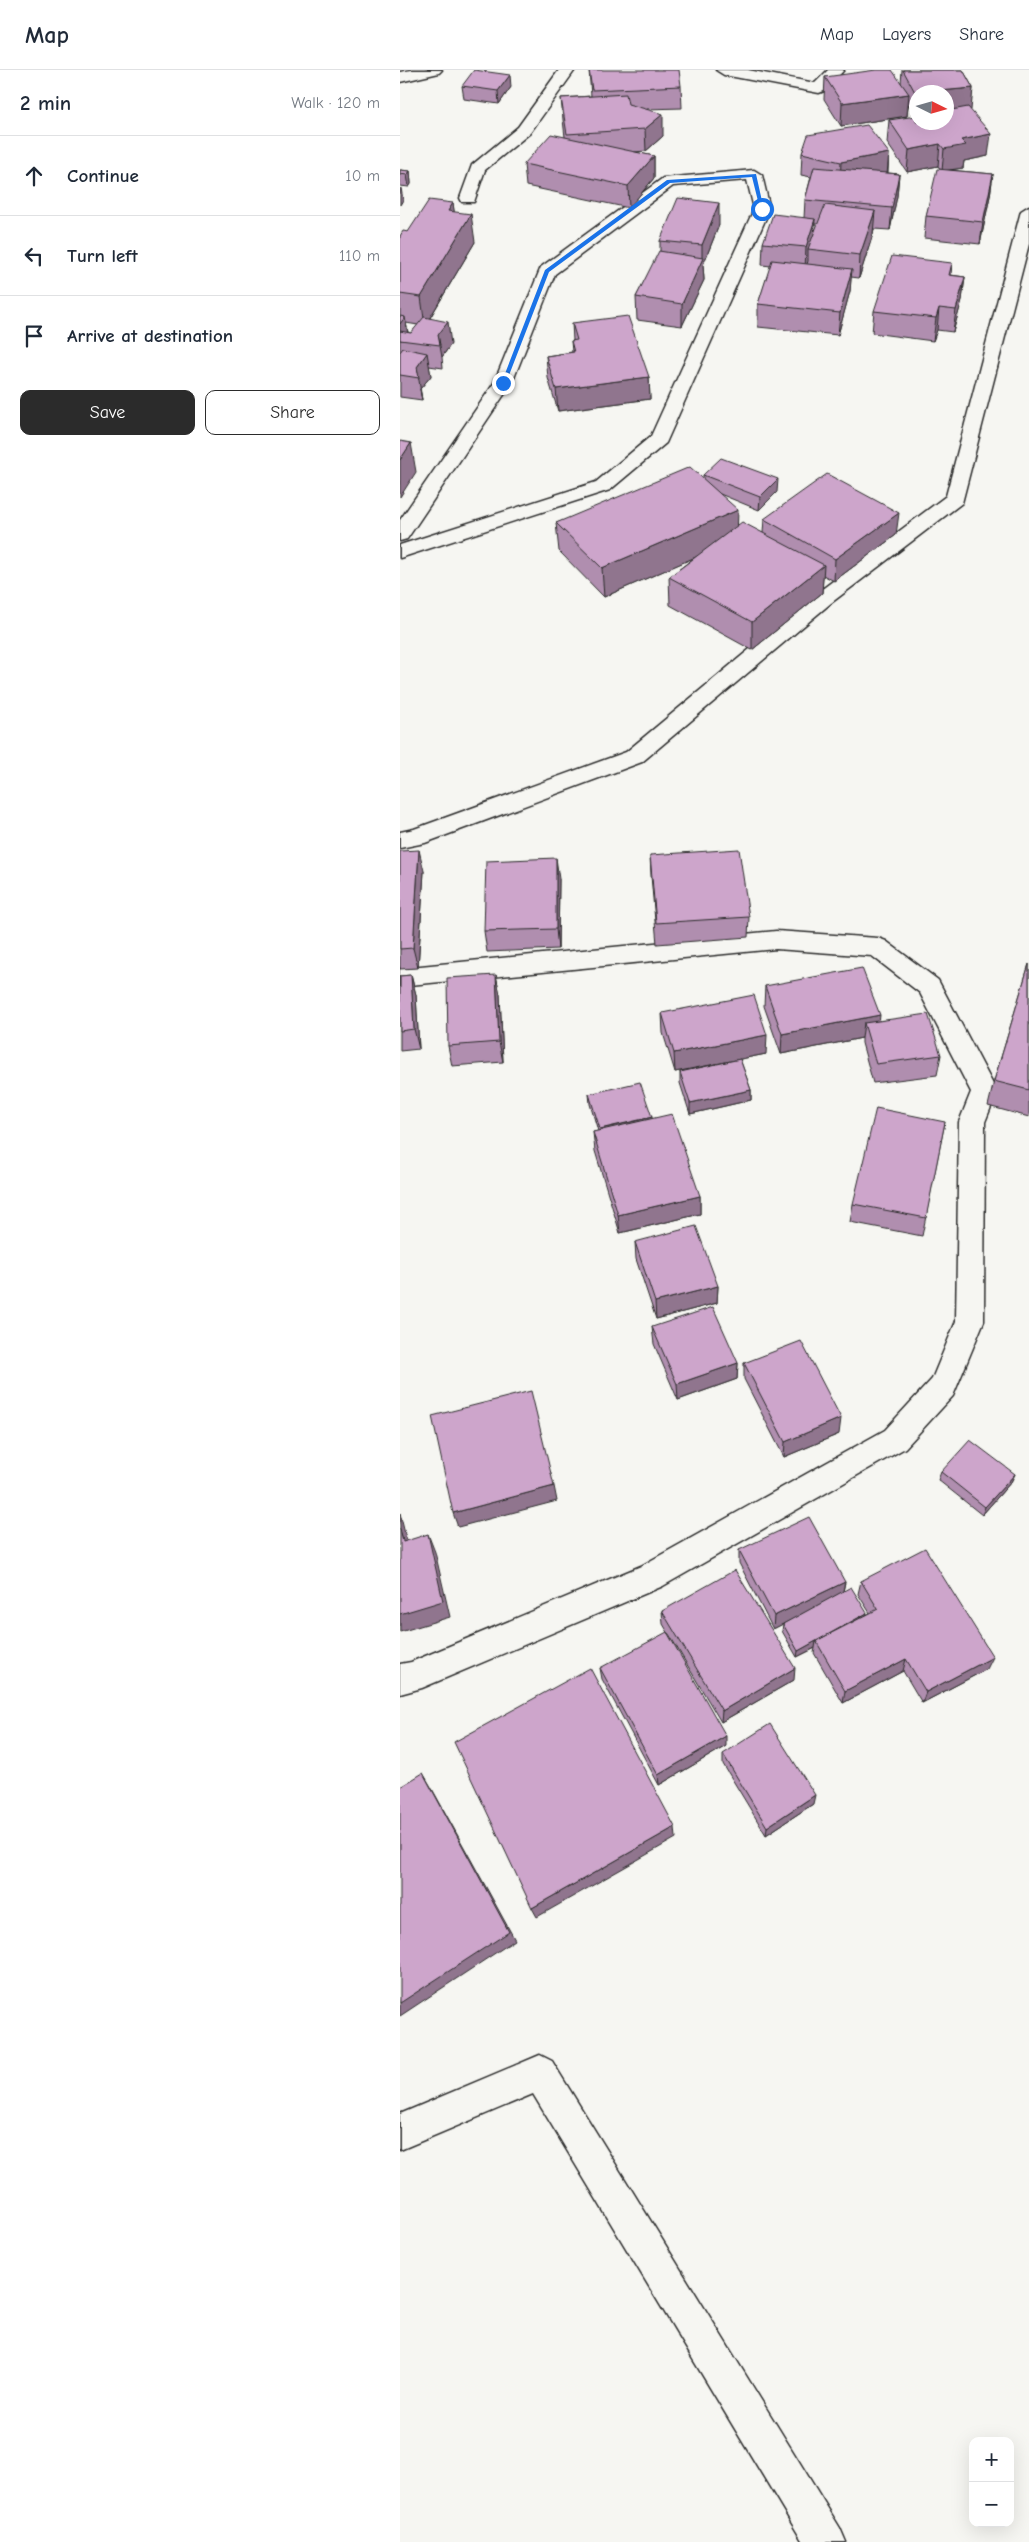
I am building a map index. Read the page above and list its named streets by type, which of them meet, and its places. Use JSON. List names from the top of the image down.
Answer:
{
  "north": "right",
  "page": {
    "header": "Map",
    "nav": ["Map", "Layers", "Share"],
    "heading": ["2 min", "Walk · 120 m"],
    "list": [
      ["Continue", "10 m"],
      ["Turn left", "110 m"],
      "Arrive at destination"
    ],
    "buttons": ["Save", "Share"],
    "map_buttons": ["+", "−"]
  }
}
